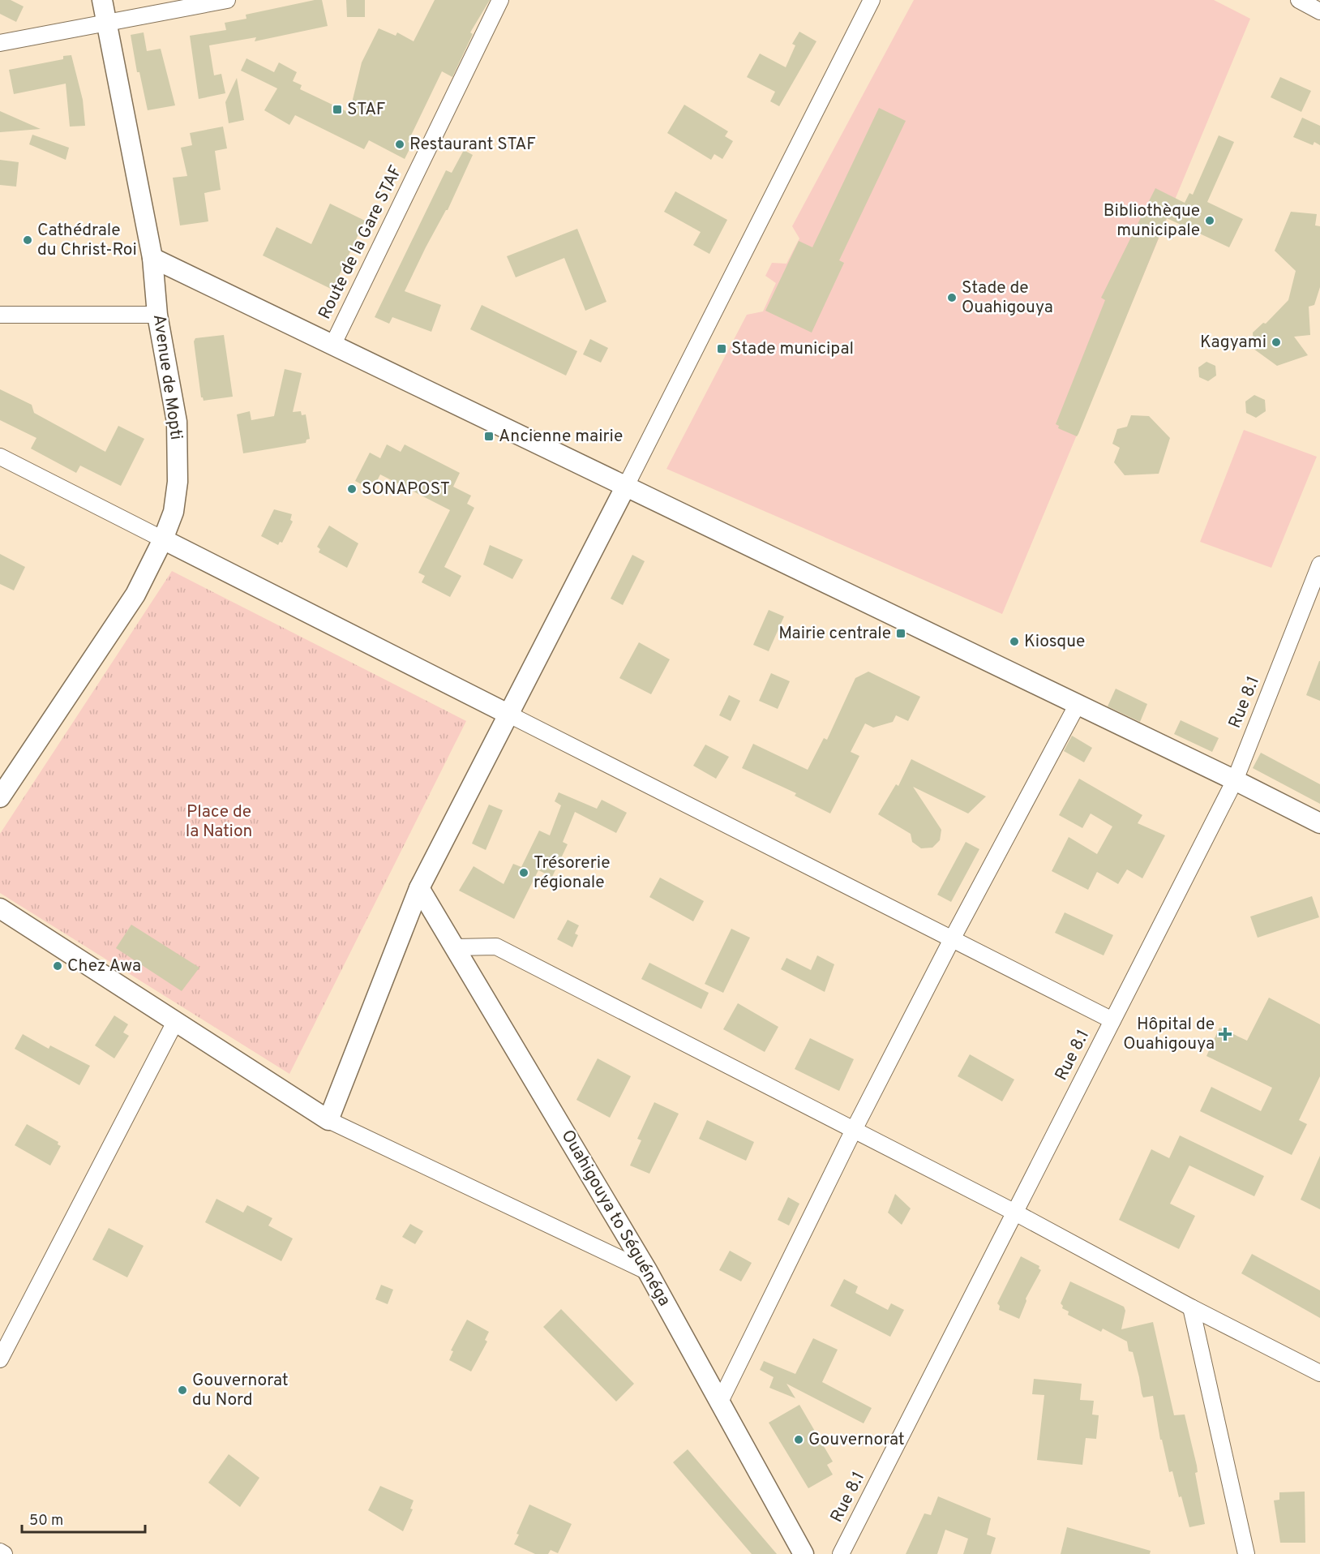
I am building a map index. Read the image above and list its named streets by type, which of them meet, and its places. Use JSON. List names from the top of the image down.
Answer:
{
  "streets": {
    "main road": ["Avenue de Mopti", "Ouahigouya to Séguénéga"],
    "street": ["Route de la Gare STAF", "Rue 8.1"]
  },
  "parks": ["Place de la Nation"],
  "places": {
    "transit": [
      "STAF",
      "Stade municipal",
      "Ancienne mairie",
      "Mairie centrale"
    ],
    "other": [
      "Restaurant STAF",
      "Bibliothèque municipale",
      "Cathédrale du Christ-Roi",
      "Stade de Ouahigouya",
      "Kagyami",
      "SONAPOST",
      "Kiosque",
      "Trésorerie régionale",
      "Chez Awa",
      "Gouvernorat du Nord",
      "Gouvernorat"
    ],
    "health": ["Hôpital de Ouahigouya"]
  },
  "scale_bar": "50 m"
}
